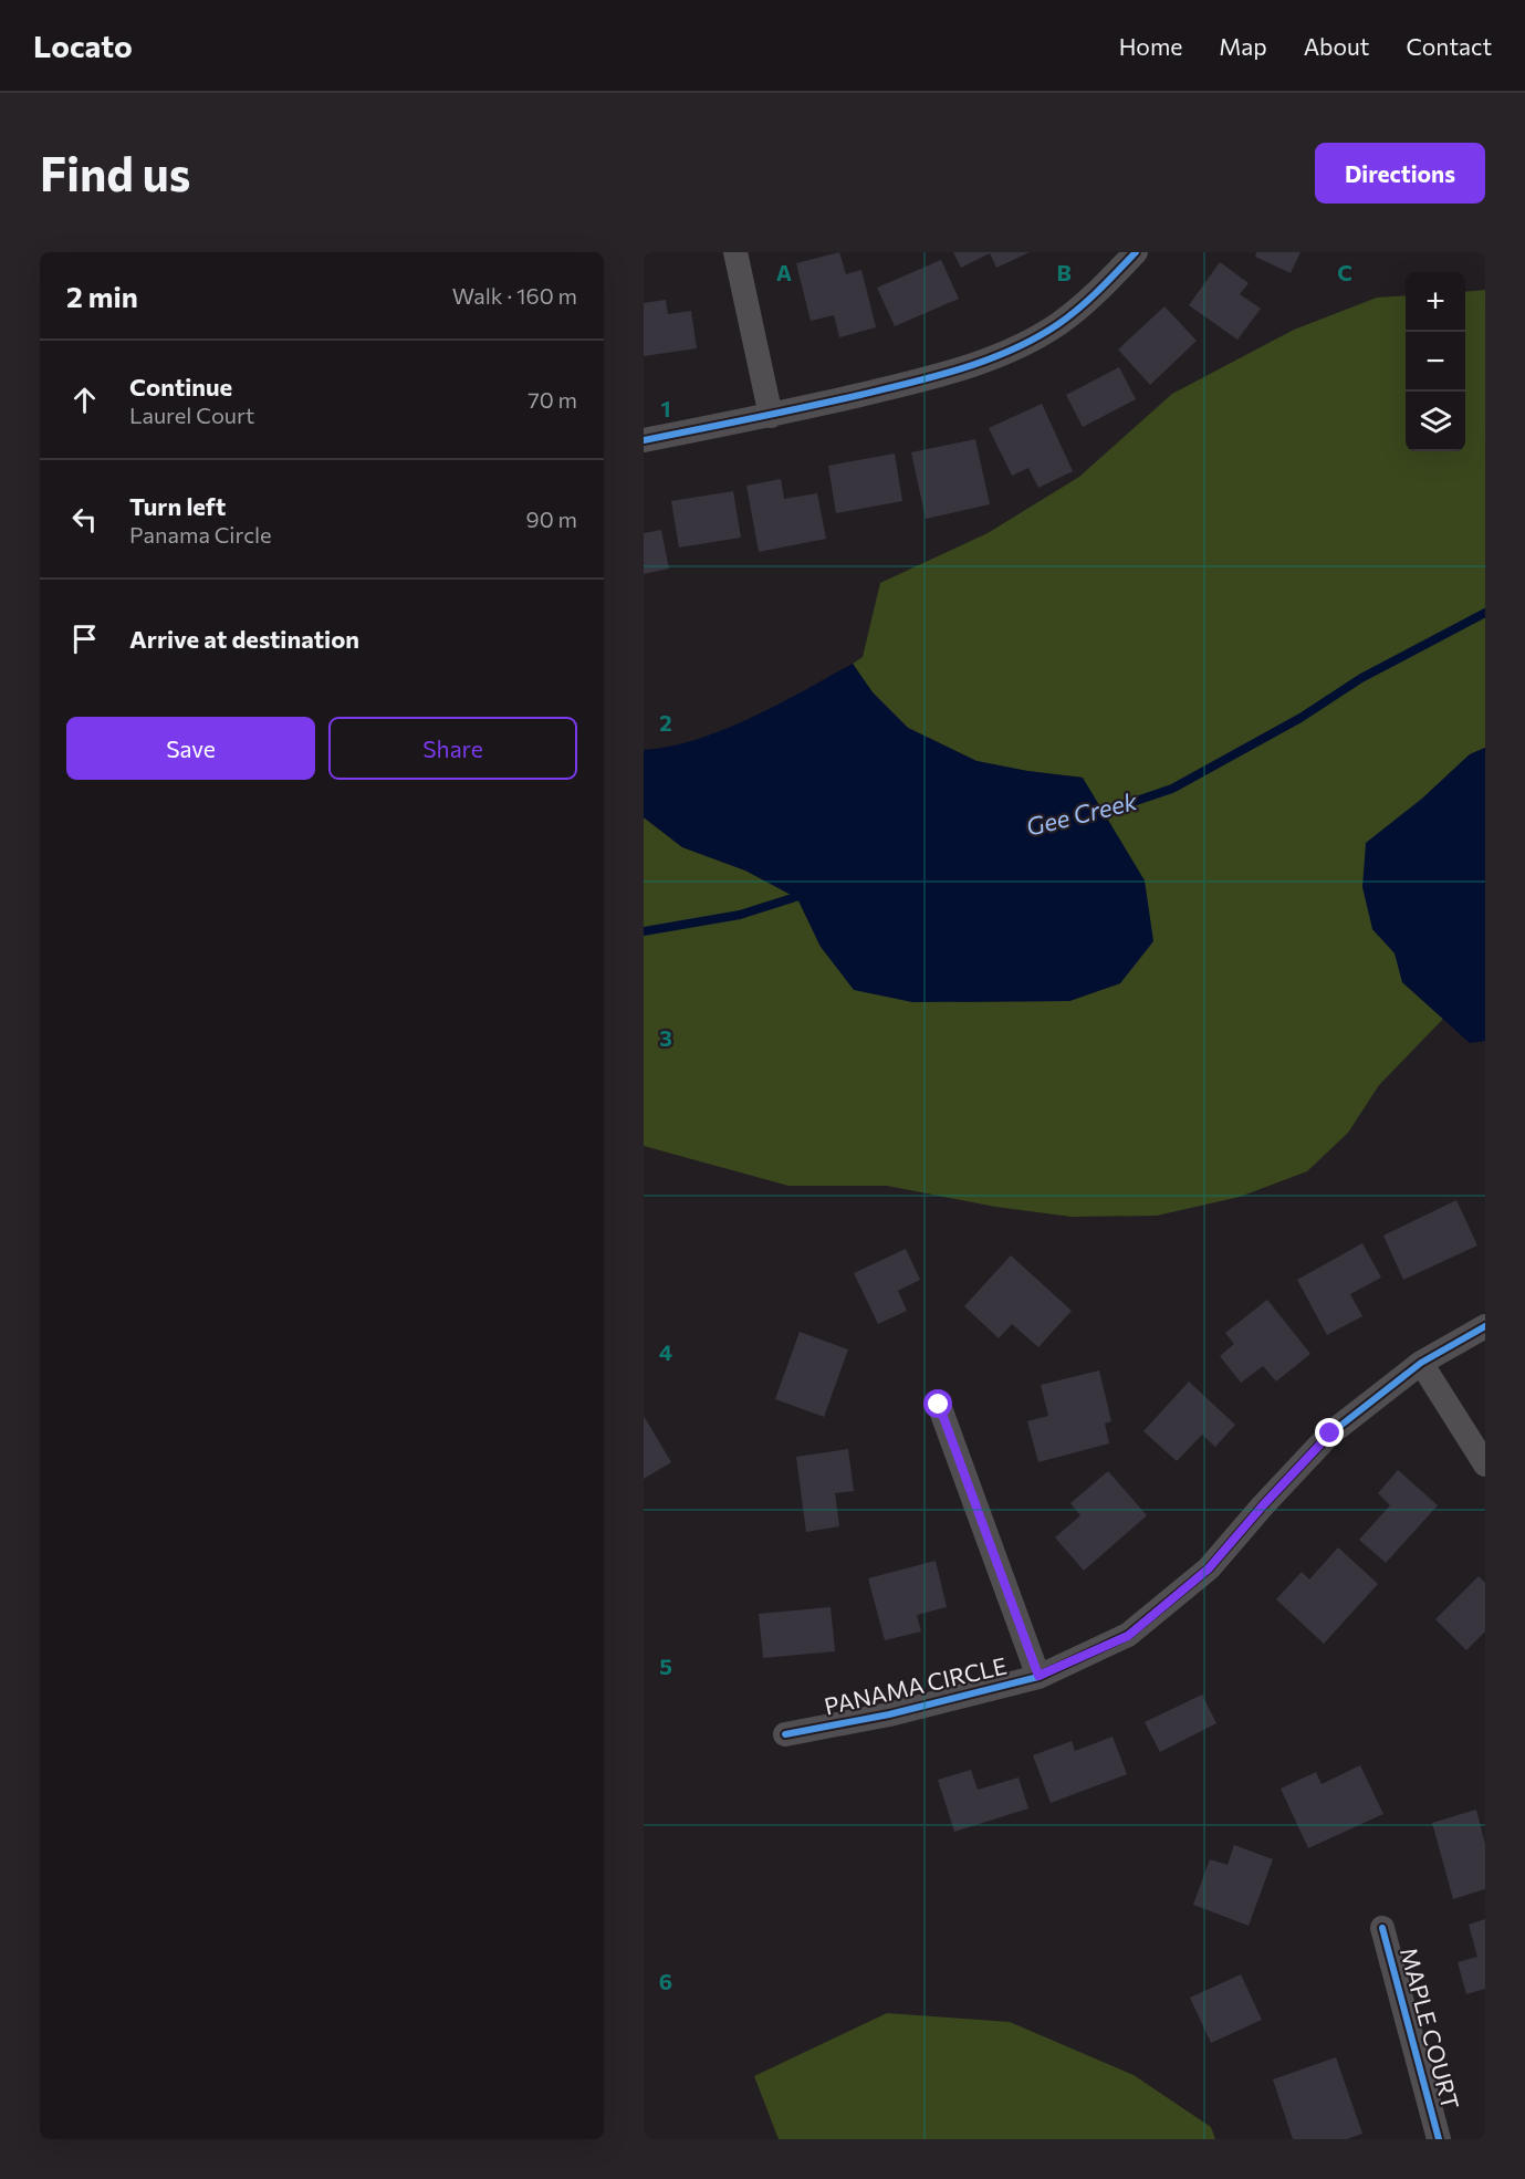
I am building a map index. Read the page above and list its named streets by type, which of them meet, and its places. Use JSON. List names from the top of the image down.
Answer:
{
  "streets": {
    "street": ["PANAMA CIRCLE", "MAPLE COURT"]
  },
  "water": ["Gee Creek"],
  "page": {
    "header": "Locato",
    "nav": [
      "Home",
      "Map",
      "About",
      "Contact"
    ],
    "buttons": [
      "Directions",
      ["Save", "Share"]
    ],
    "title": "Find us",
    "heading": ["2 min", "Walk · 160 m"],
    "map_buttons": ["+", "−"],
    "list": [
      ["Continue", "Laurel Court", "70 m"],
      ["Turn left", "Panama Circle", "90 m"],
      "Arrive at destination"
    ]
  },
  "grid": {
    "columns": ["A", "B", "C"],
    "rows": [
      "1",
      "2",
      "3",
      "4",
      "5",
      "6"
    ]
  }
}
